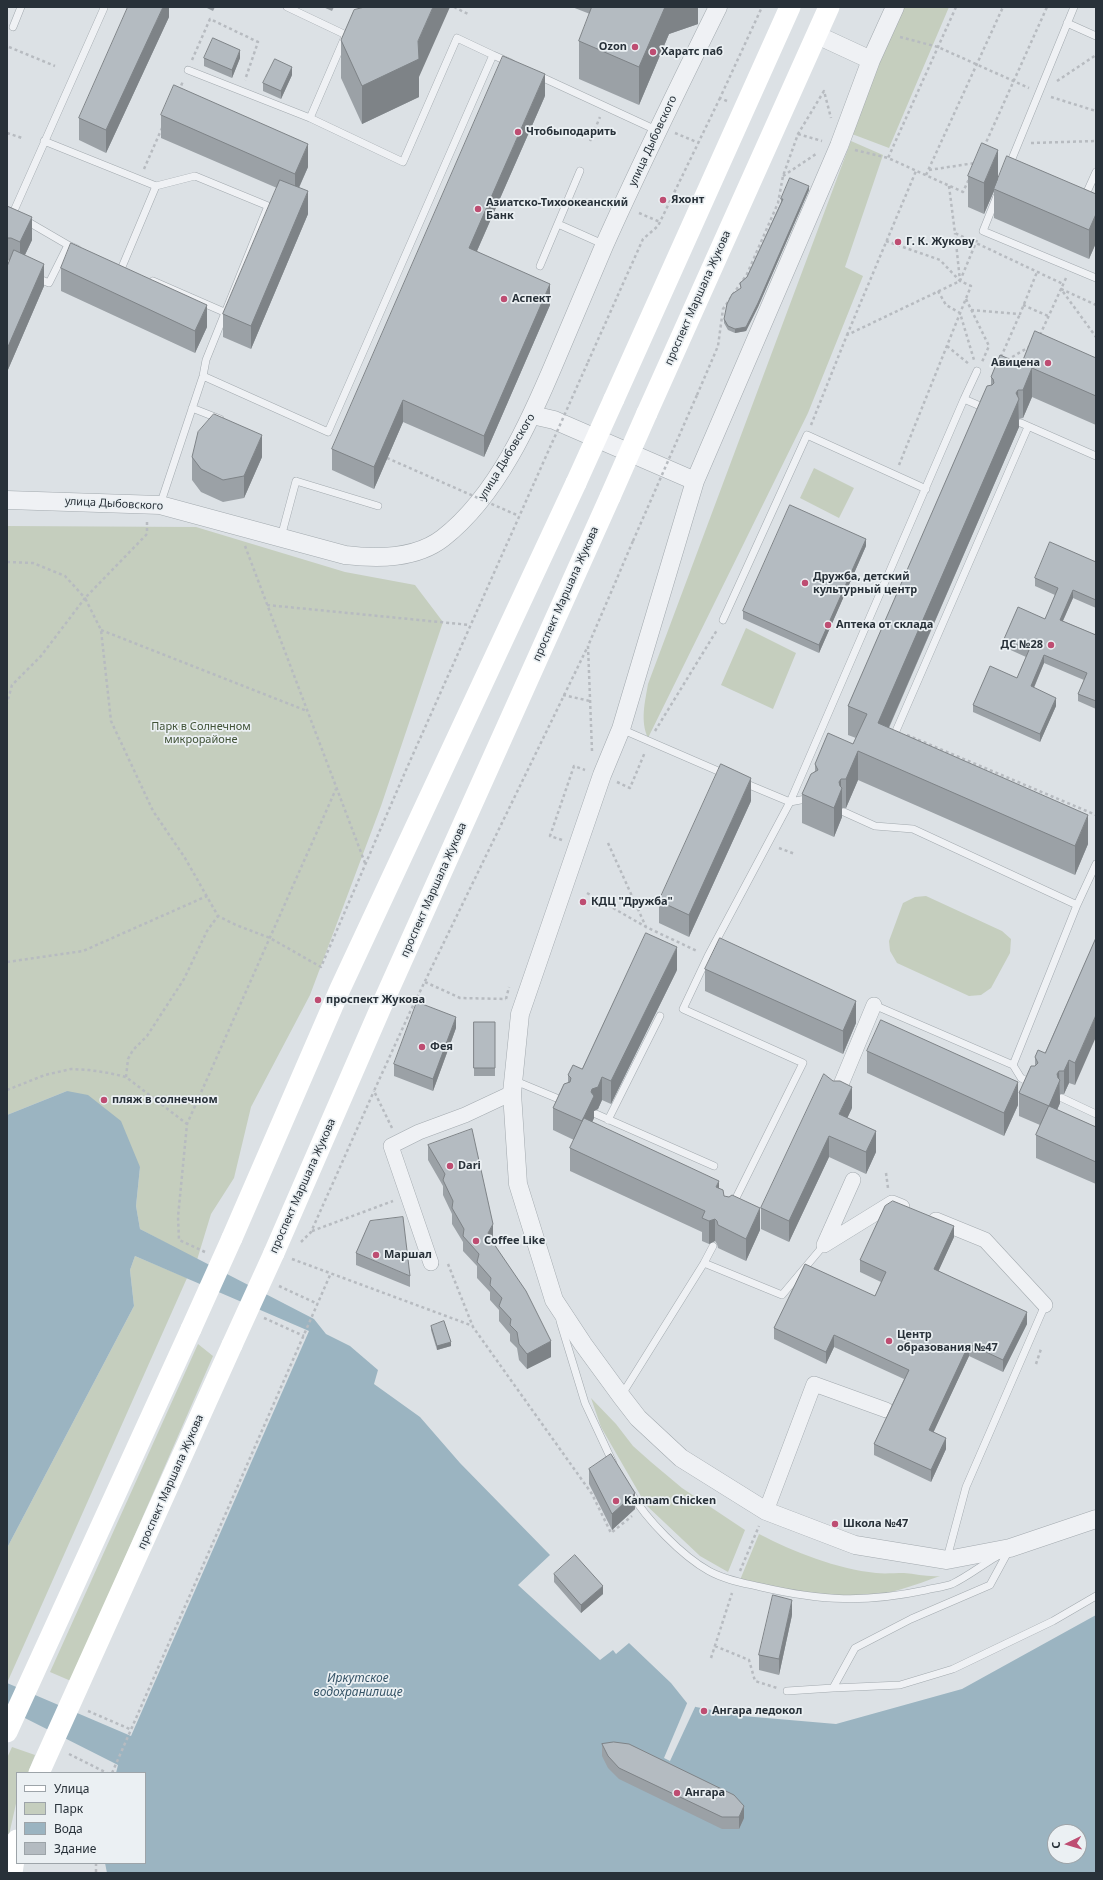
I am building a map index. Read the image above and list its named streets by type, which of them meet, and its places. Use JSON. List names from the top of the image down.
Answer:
{
  "streets": {
    "main road": ["проспект Маршала Жукова"],
    "street": ["улица Дыбовского"]
  },
  "water": ["Иркутское водохранилище"],
  "parks": ["Парк в Солнечном микрорайоне"],
  "places": [
    "Ozon",
    "Харатс паб",
    "Чтобыподарить",
    "Яхонт",
    "Азиатско-Тихоокеанский Банк",
    "Г. К. Жукову",
    "Аспект",
    "Авицена",
    "Дружба, детский культурный центр",
    "Аптека от склада",
    "ДС №28",
    "КДЦ \"Дружба\"",
    "проспект Жукова",
    "Фея",
    "пляж в солнечном",
    "Dari",
    "Coffee Like",
    "Маршал",
    "Центр образования №47",
    "Kannam Chicken",
    "Школа №47",
    "Ангара ледокол",
    "Ангара"
  ],
  "legend": [
    "Улица",
    "Парк",
    "Вода",
    "Здание"
  ],
  "north": "left"
}
